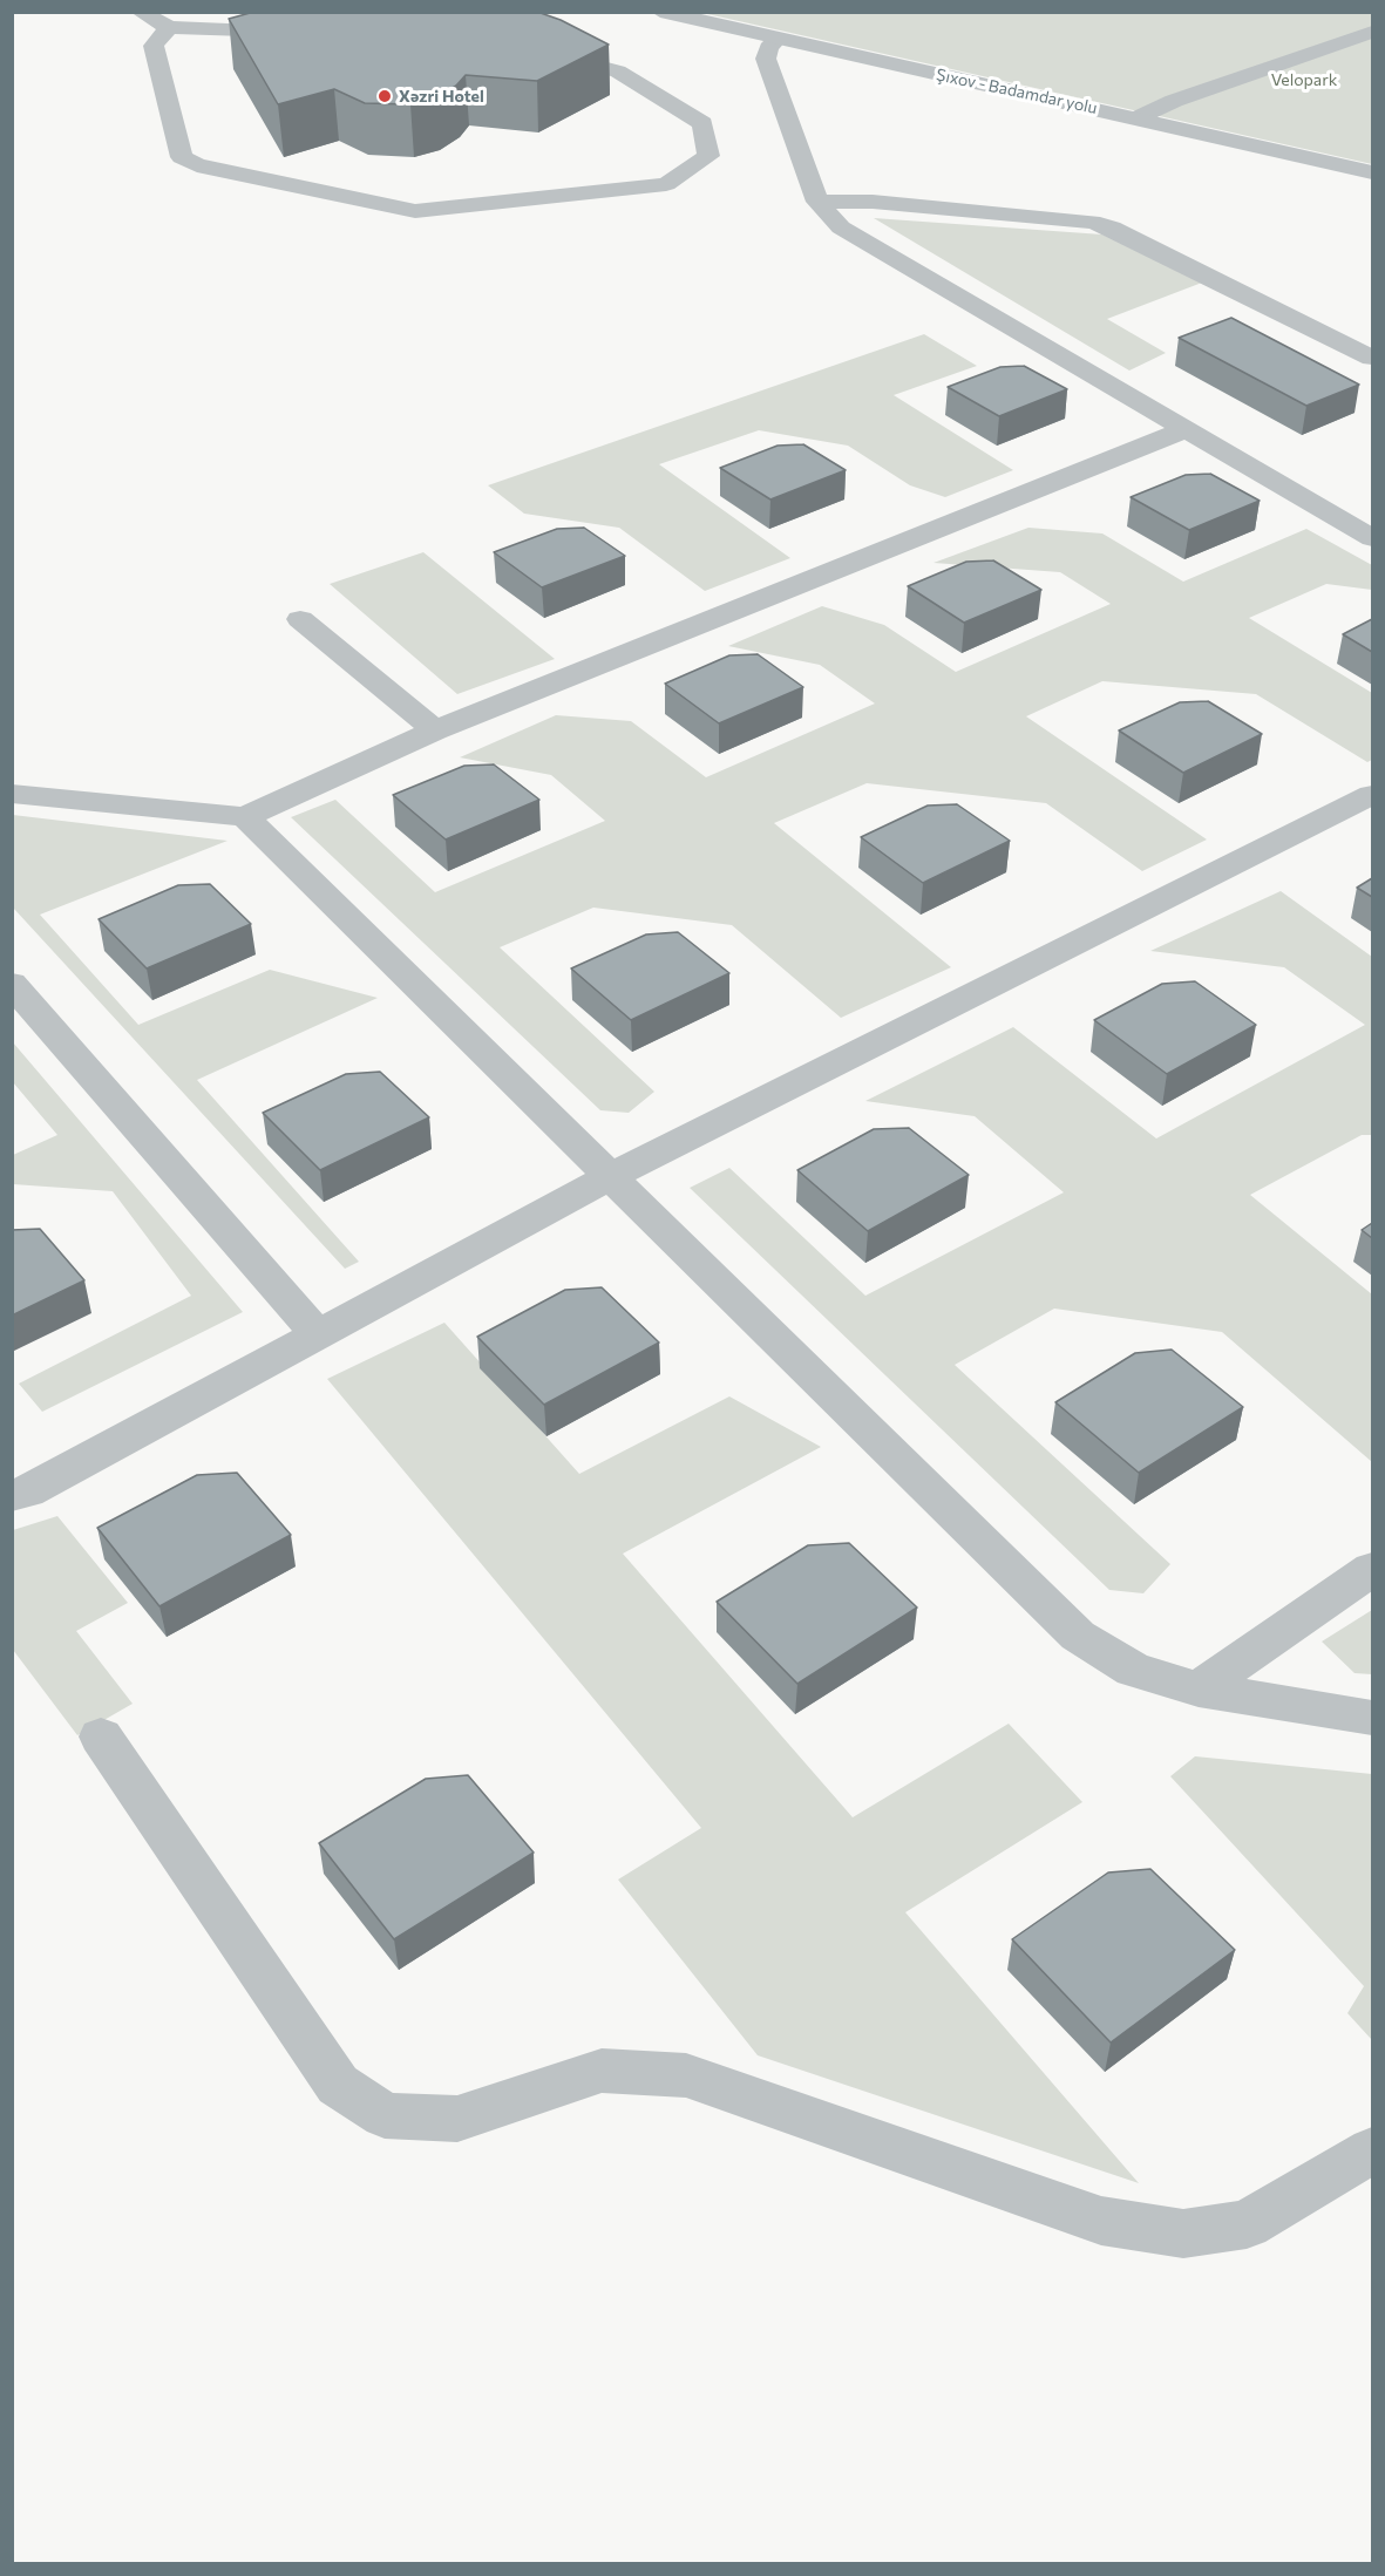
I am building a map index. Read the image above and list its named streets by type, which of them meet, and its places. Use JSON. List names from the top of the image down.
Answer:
{
  "streets": {
    "street": ["Şıxov - Badamdar yolu"]
  },
  "parks": ["Velopark"],
  "places": ["Xәzri Hotel"]
}
